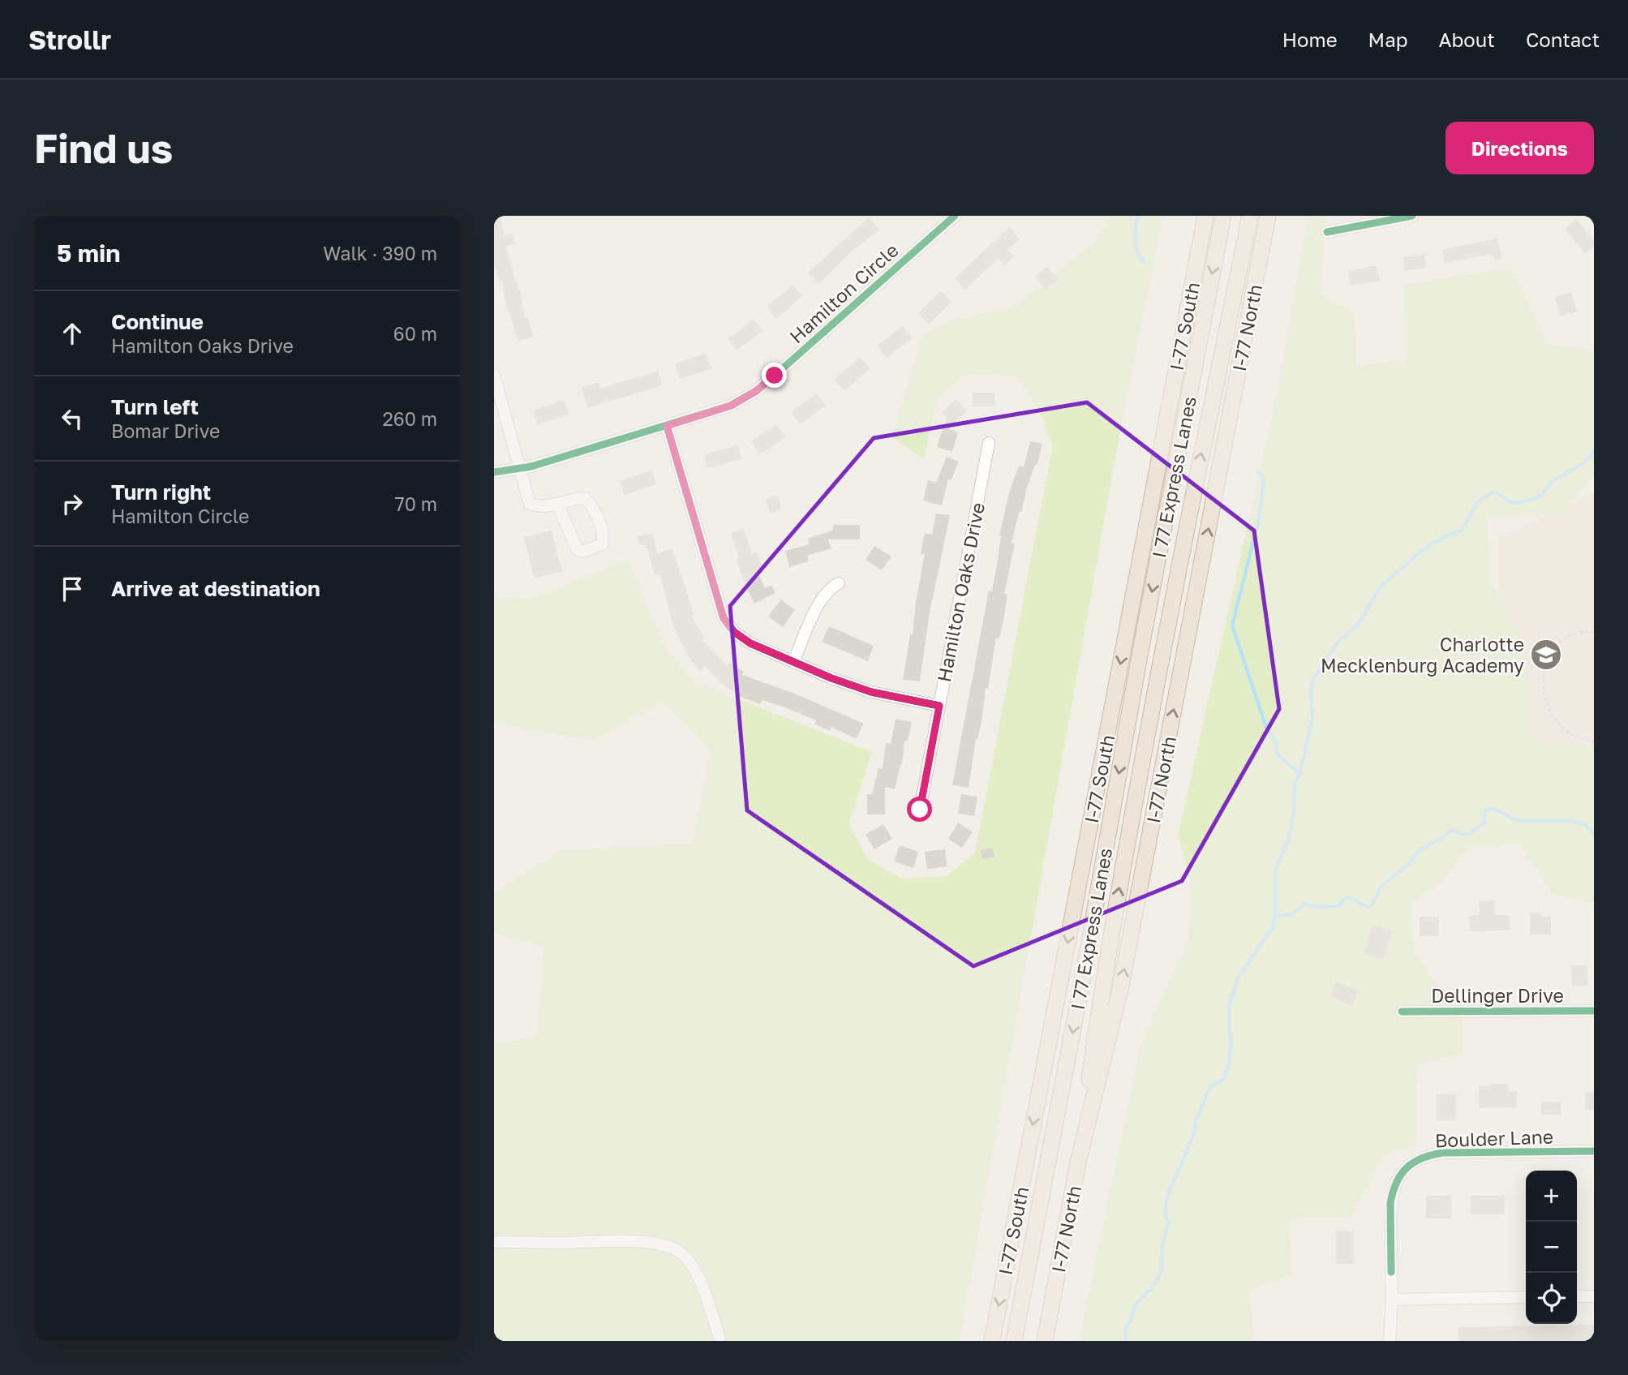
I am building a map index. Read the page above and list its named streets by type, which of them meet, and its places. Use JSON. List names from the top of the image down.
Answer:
{
  "streets": {
    "highway": ["I-77 South", "I-77 North", "I 77 Express Lanes"],
    "street": [
      "Hamilton Circle",
      "Hamilton Oaks Drive",
      "Dellinger Drive",
      "Boulder Lane"
    ]
  },
  "crossings": [
    ["I-77 North", "I 77 Express Lanes"]
  ],
  "one_way": ["I-77 South", "I-77 North"],
  "places": {
    "school or university": ["Charlotte Mecklenburg Academy"]
  },
  "page": {
    "header": "Strollr",
    "nav": [
      "Home",
      "Map",
      "About",
      "Contact"
    ],
    "buttons": "Directions",
    "title": "Find us",
    "heading": ["5 min", "Walk · 390 m"],
    "list": [
      ["Continue", "Hamilton Oaks Drive", "60 m"],
      ["Turn left", "Bomar Drive", "260 m"],
      ["Turn right", "Hamilton Circle", "70 m"],
      "Arrive at destination"
    ],
    "map_buttons": ["+", "−"]
  }
}
